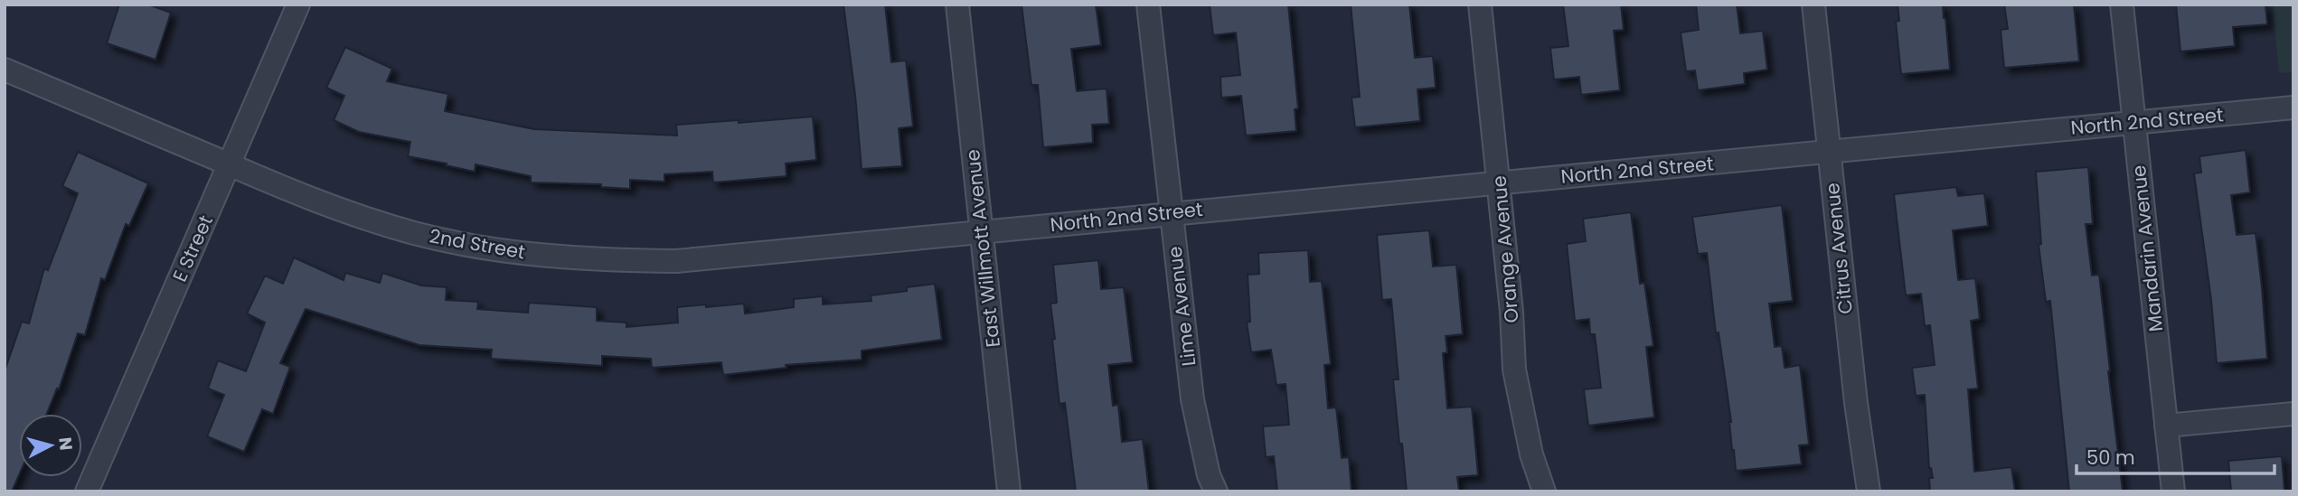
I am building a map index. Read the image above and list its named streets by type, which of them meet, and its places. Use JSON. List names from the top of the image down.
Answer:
{
  "streets": {
    "street": [
      "North 2nd Street",
      "2nd Street",
      "E Street",
      "East Willmott Avenue",
      "Citrus Avenue",
      "Mandarin Avenue",
      "Orange Avenue",
      "Lime Avenue"
    ]
  },
  "crossings": [
    ["North 2nd Street", "2nd Street"],
    ["North 2nd Street", "East Willmott Avenue"],
    ["North 2nd Street", "Citrus Avenue"],
    ["North 2nd Street", "Mandarin Avenue"],
    ["North 2nd Street", "Orange Avenue"],
    ["North 2nd Street", "Lime Avenue"],
    ["2nd Street", "E Street"],
    ["2nd Street", "East Willmott Avenue"]
  ],
  "scale_bar": "50 m",
  "north": "right"
}
